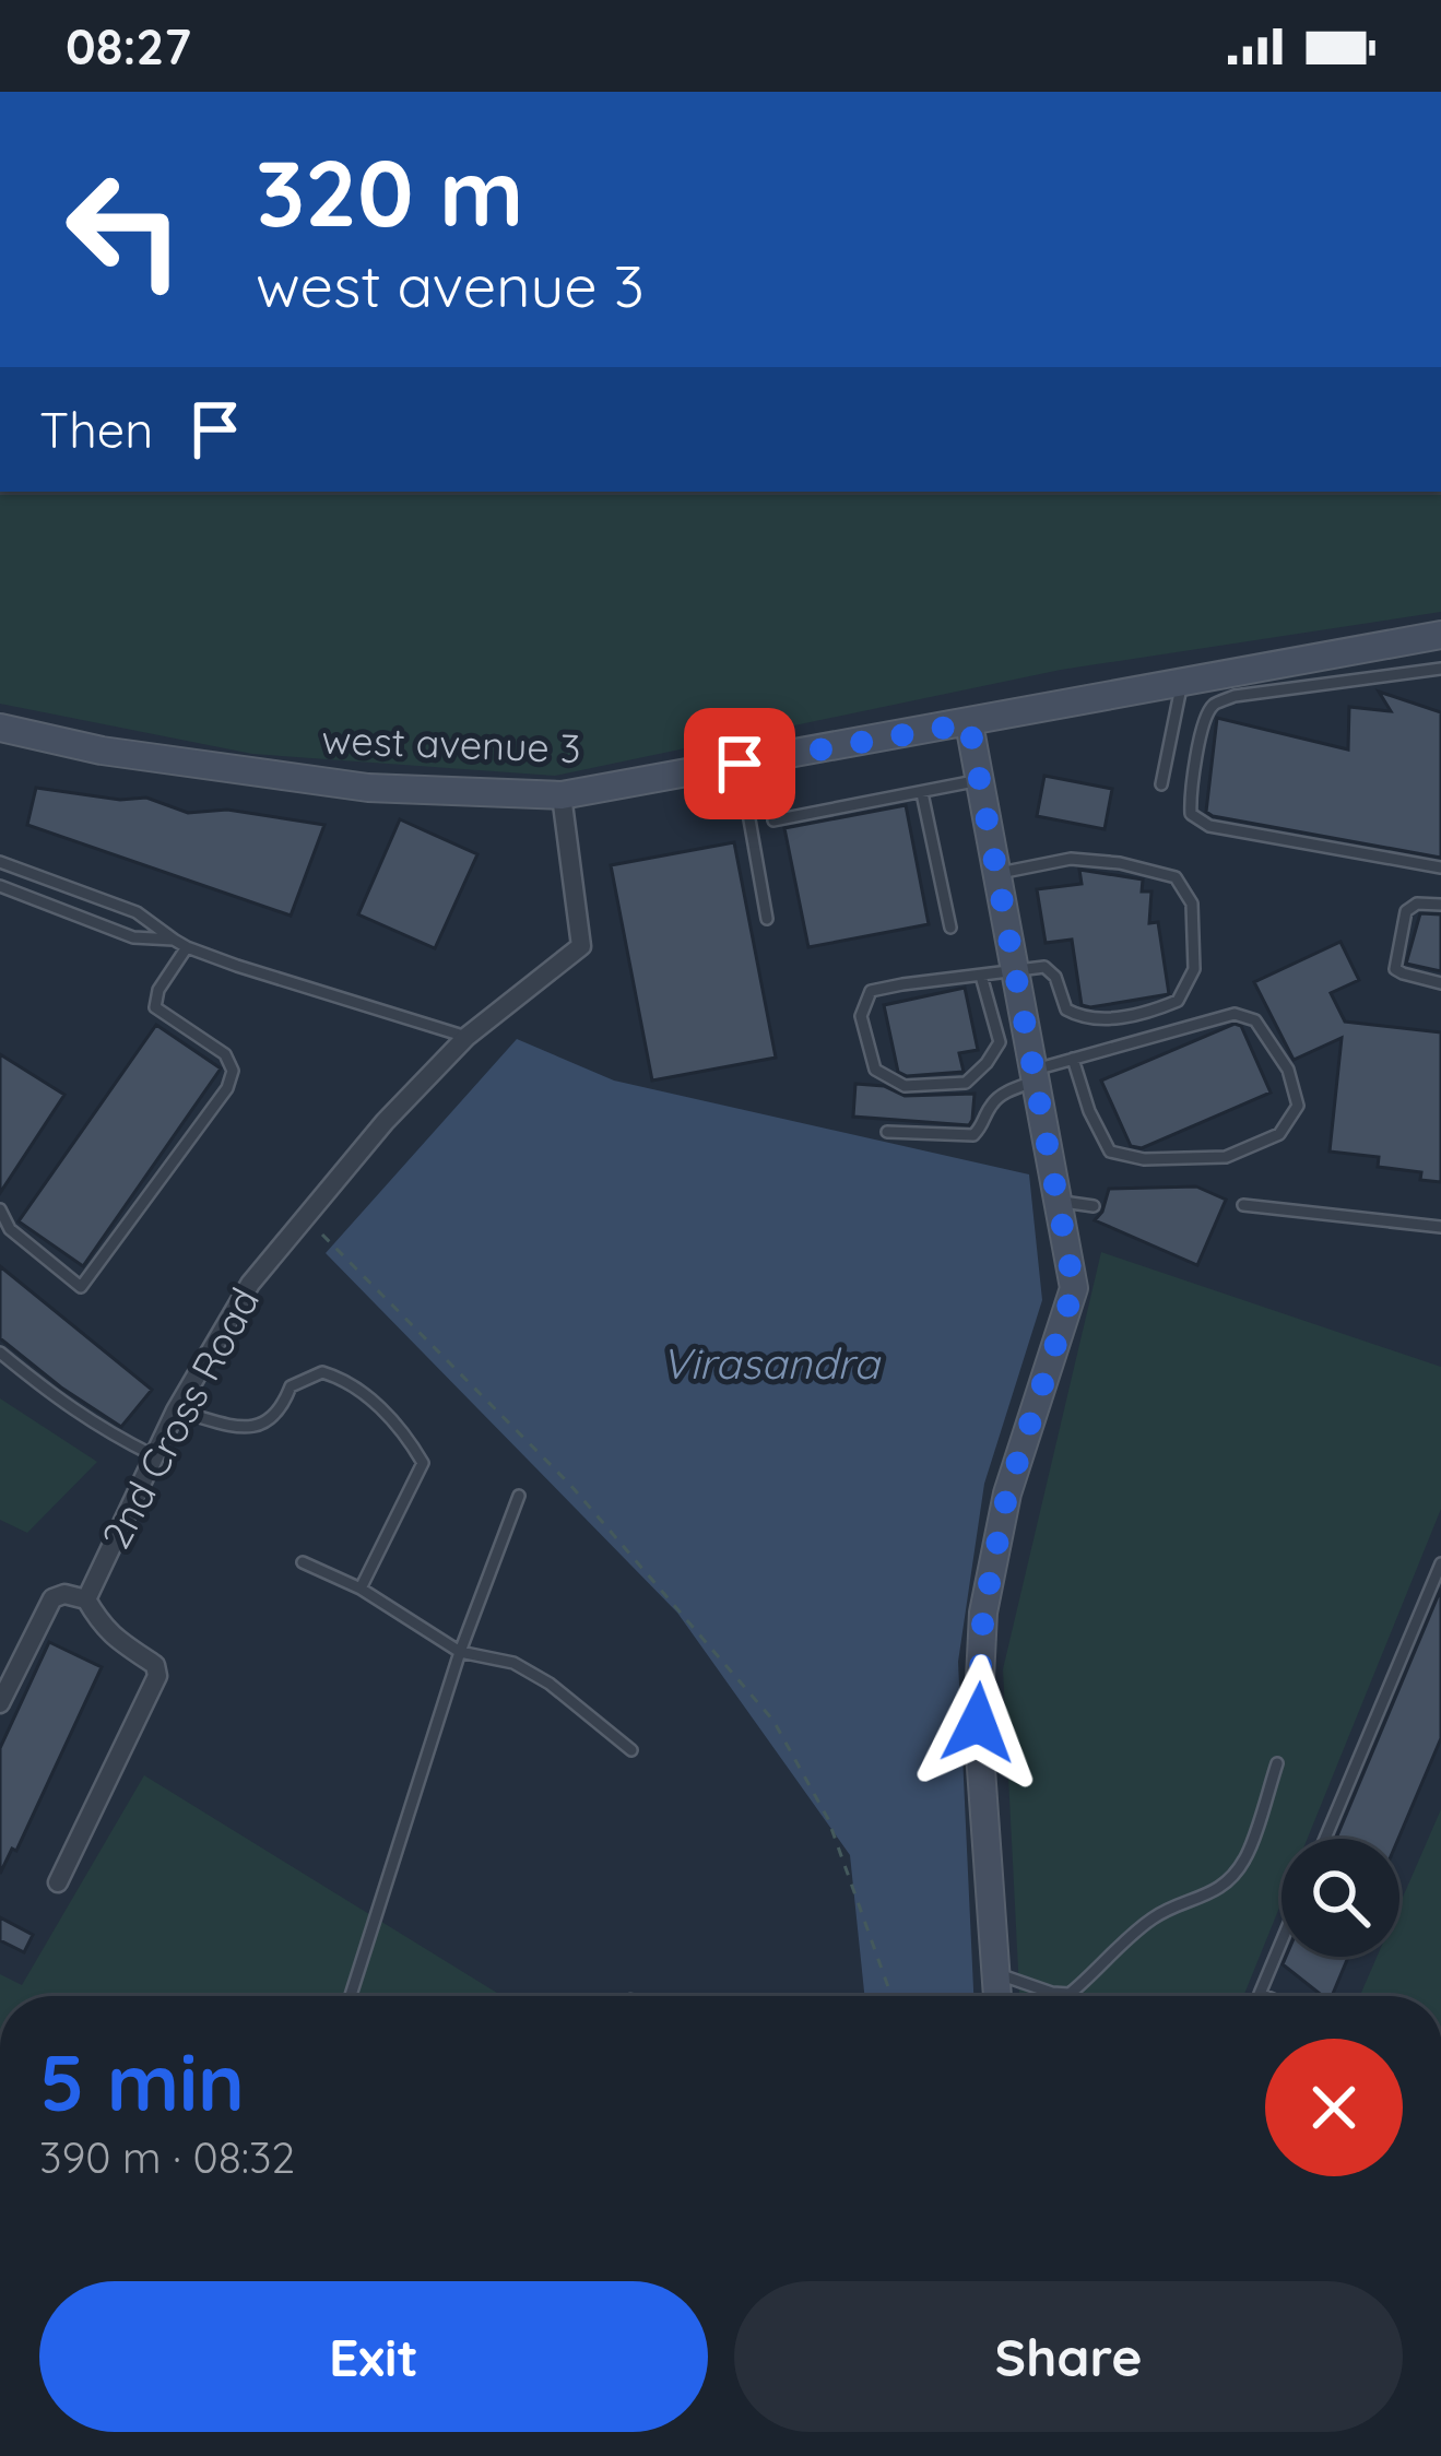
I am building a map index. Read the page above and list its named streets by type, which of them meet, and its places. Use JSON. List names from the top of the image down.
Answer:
{
  "streets": {
    "street": ["west avenue 3", "2nd Cross Road"]
  },
  "crossings": [
    ["west avenue 3", "2nd Cross Road"]
  ],
  "water": ["Virasandra"],
  "page": {
    "status": "08:27",
    "turn": ["320 m", "west avenue 3"],
    "then": "Then",
    "heading": ["5 min", "390 m · 08:32"],
    "buttons": ["Exit", "Share"]
  }
}
